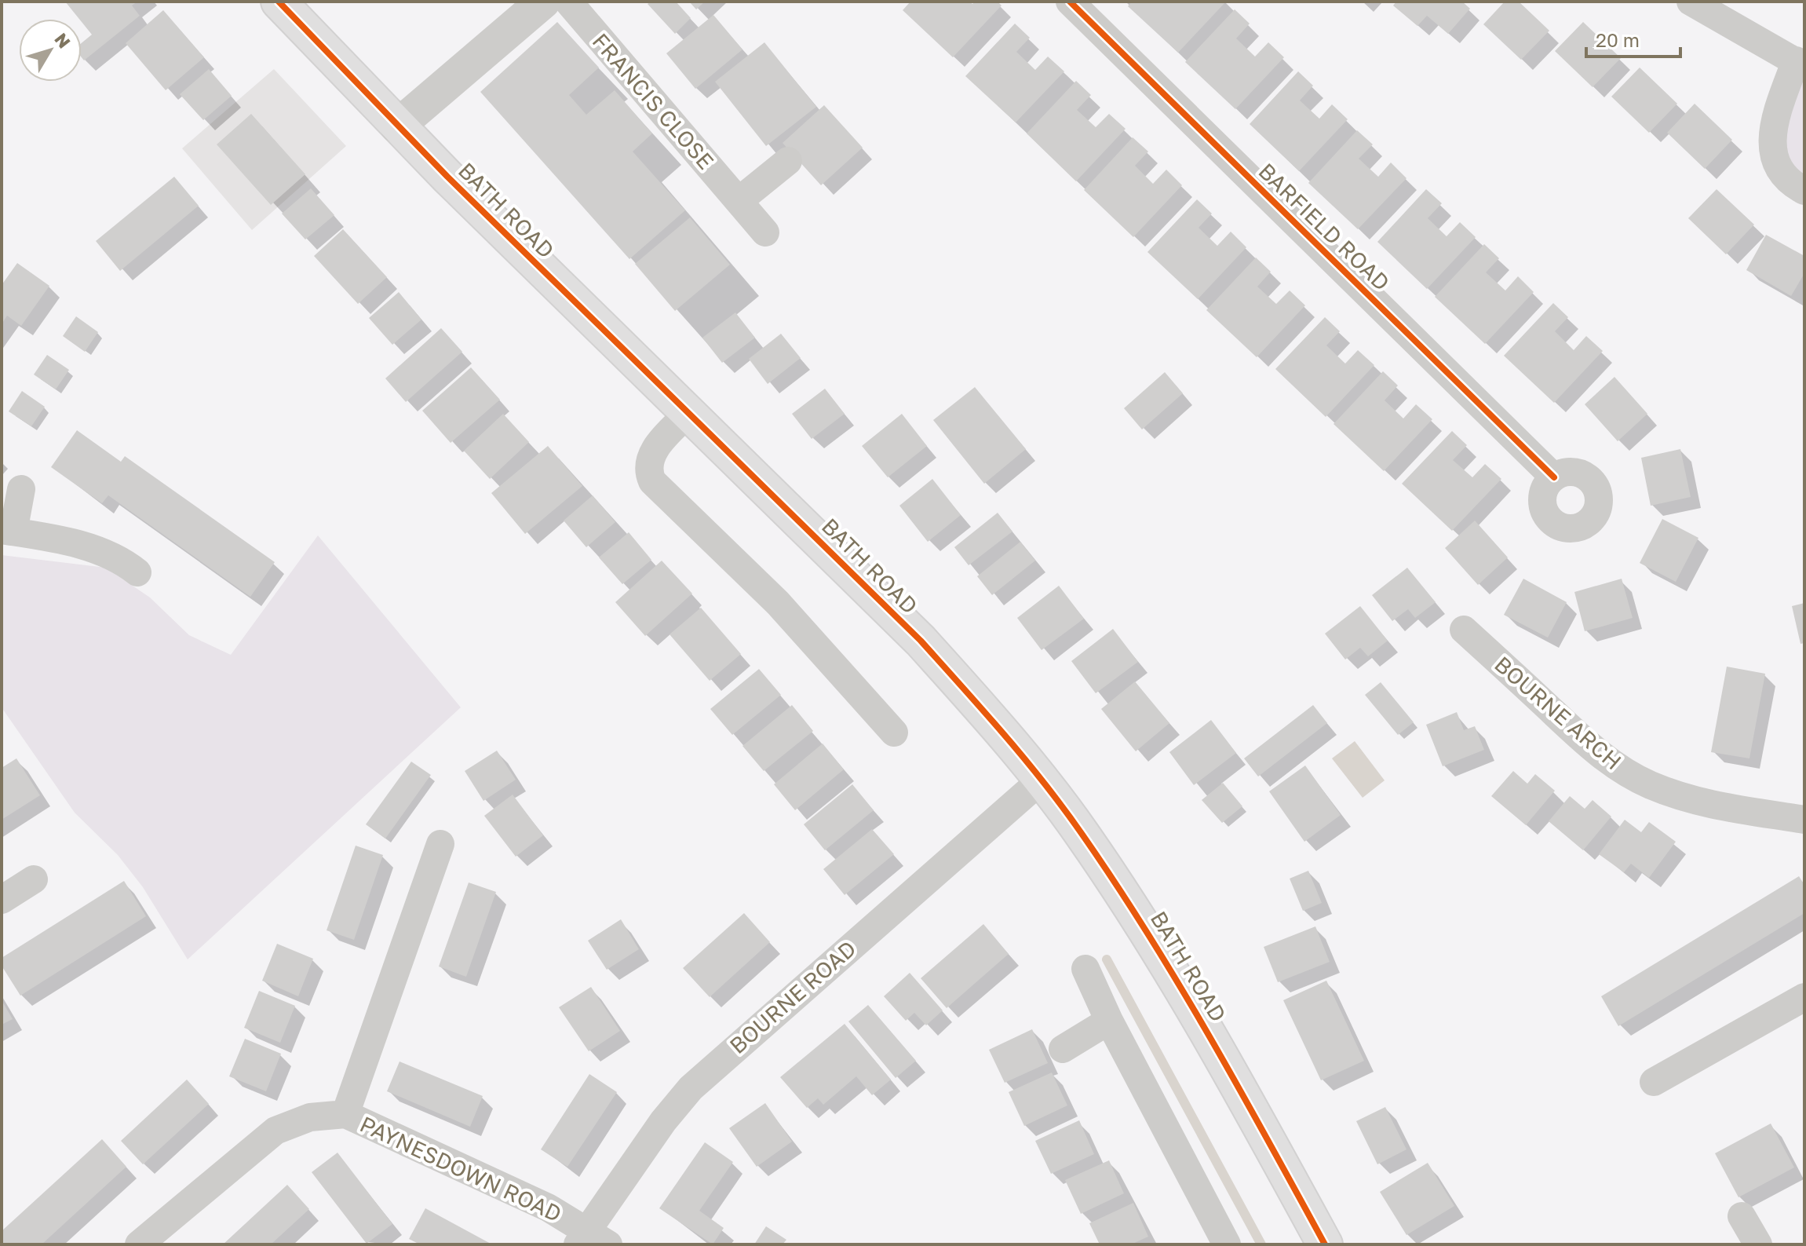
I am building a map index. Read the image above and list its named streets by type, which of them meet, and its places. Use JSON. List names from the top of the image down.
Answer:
{
  "streets": {
    "main road": ["BATH ROAD"],
    "street": [
      "FRANCIS CLOSE",
      "BARFIELD ROAD",
      "BOURNE ARCH",
      "BOURNE ROAD",
      "PAYNESDOWN ROAD"
    ]
  },
  "crossings": [
    ["BATH ROAD", "BOURNE ROAD"],
    ["BOURNE ROAD", "PAYNESDOWN ROAD"]
  ],
  "scale_bar": "20 m",
  "north": "top right"
}
